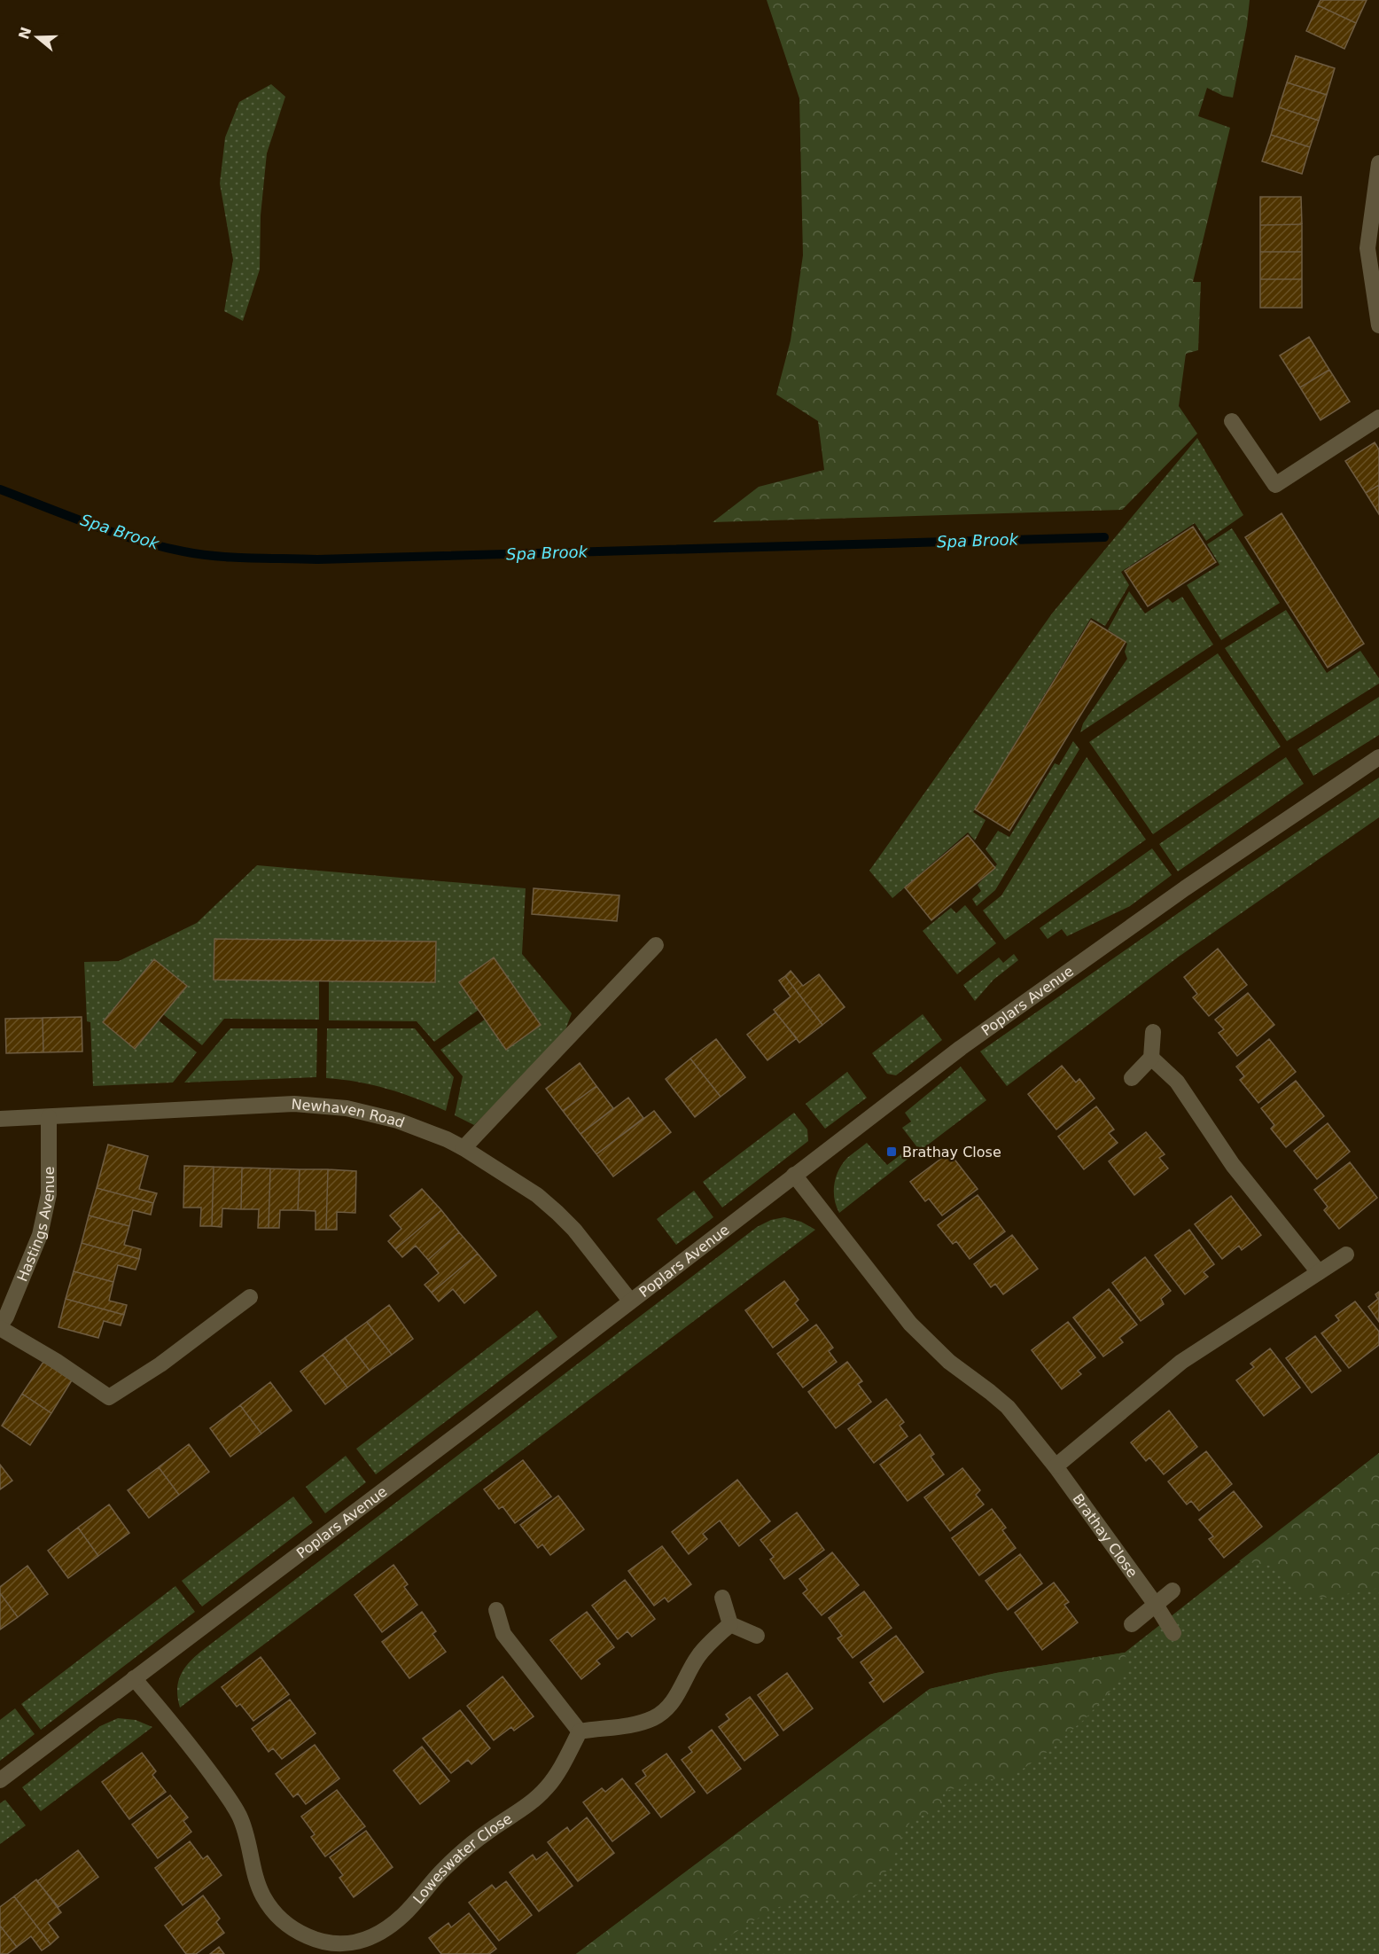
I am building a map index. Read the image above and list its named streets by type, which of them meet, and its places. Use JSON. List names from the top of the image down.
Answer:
{
  "streets": {
    "street": [
      "Poplars Avenue",
      "Newhaven Road",
      "Hastings Avenue",
      "Brathay Close",
      "Loweswater Close"
    ]
  },
  "crossings": [
    ["Poplars Avenue", "Newhaven Road"],
    ["Poplars Avenue", "Brathay Close"],
    ["Poplars Avenue", "Loweswater Close"],
    ["Newhaven Road", "Hastings Avenue"]
  ],
  "water": ["Spa Brook"],
  "places": {
    "transit": ["Brathay Close"]
  },
  "north": "left"
}
